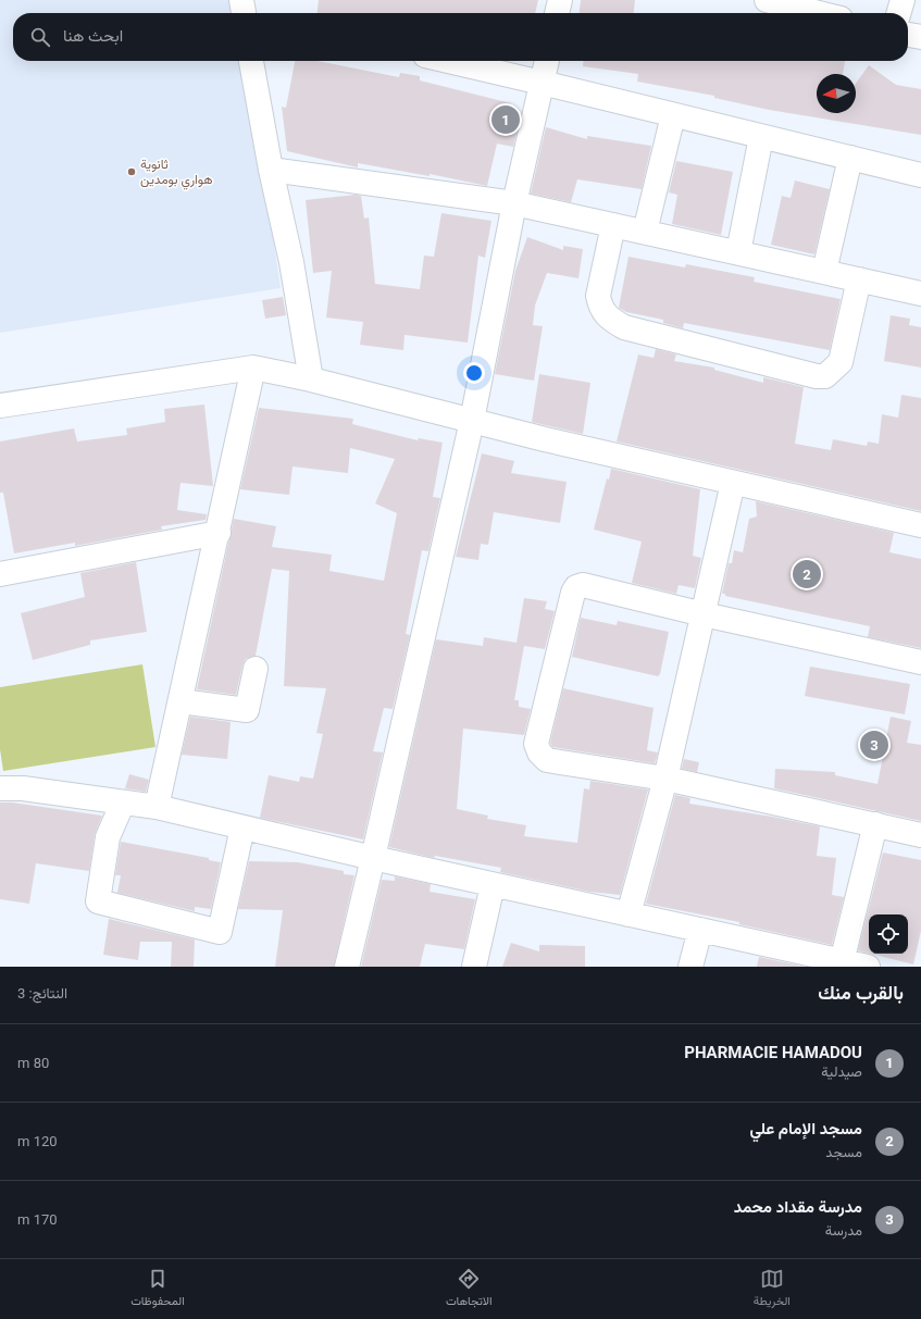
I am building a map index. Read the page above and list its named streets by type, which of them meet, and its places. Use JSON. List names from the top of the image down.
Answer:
{
  "places": ["ثانوية هواري بومدين"],
  "north": "left",
  "page": {
    "search": "ابحث هنا",
    "pins": ["1", "2", "3"],
    "heading": ["بالقرب منك", "النتائج: 3"],
    "list": [
      {
        "mark": "1",
        "name": "PHARMACIE HAMADOU",
        "note": "صيدلية",
        "value": "80 m"
      },
      {
        "mark": "2",
        "name": "مسجد الإمام علي",
        "note": "مسجد",
        "value": "120 m"
      },
      {
        "mark": "3",
        "name": "مدرسة مقداد محمد",
        "note": "مدرسة",
        "value": "170 m"
      }
    ],
    "nav": ["الخريطة", "الاتجاهات", "المحفوظات"]
  }
}
